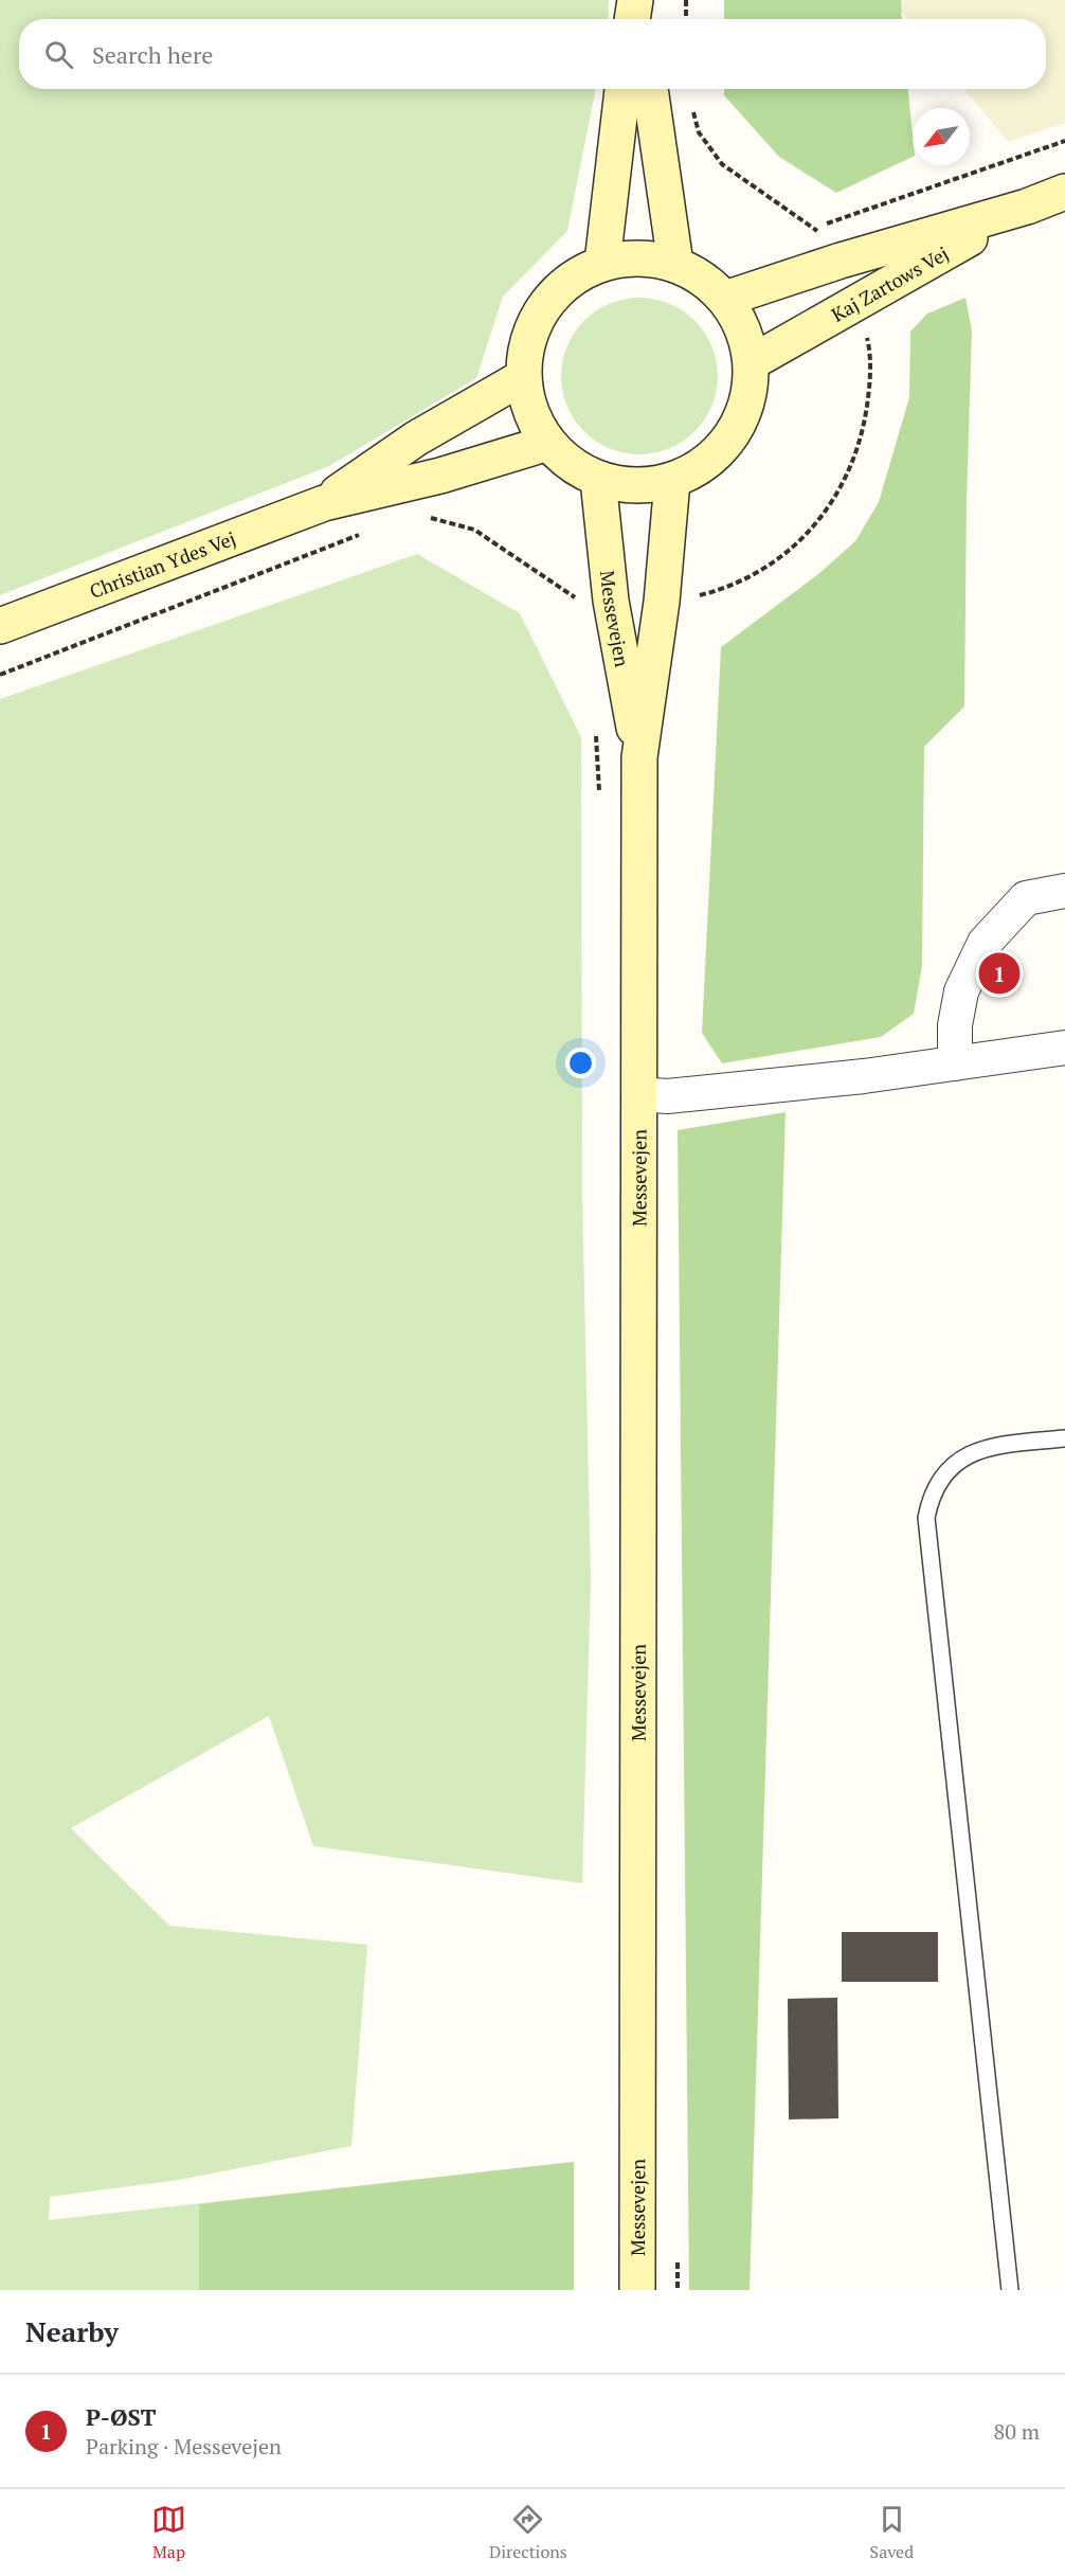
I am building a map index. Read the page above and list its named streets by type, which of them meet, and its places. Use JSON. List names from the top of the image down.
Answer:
{
  "streets": {
    "main road": ["Kaj Zartows Vej", "Christian Ydes Vej", "Messevejen"]
  },
  "north": "bottom left",
  "page": {
    "search": "Search here",
    "pins": "1",
    "heading": "Nearby",
    "list": [
      {
        "mark": "1",
        "name": "P-ØST",
        "note": "Parking · Messevejen",
        "value": "80 m"
      }
    ],
    "nav": ["Map", "Directions", "Saved"]
  }
}
